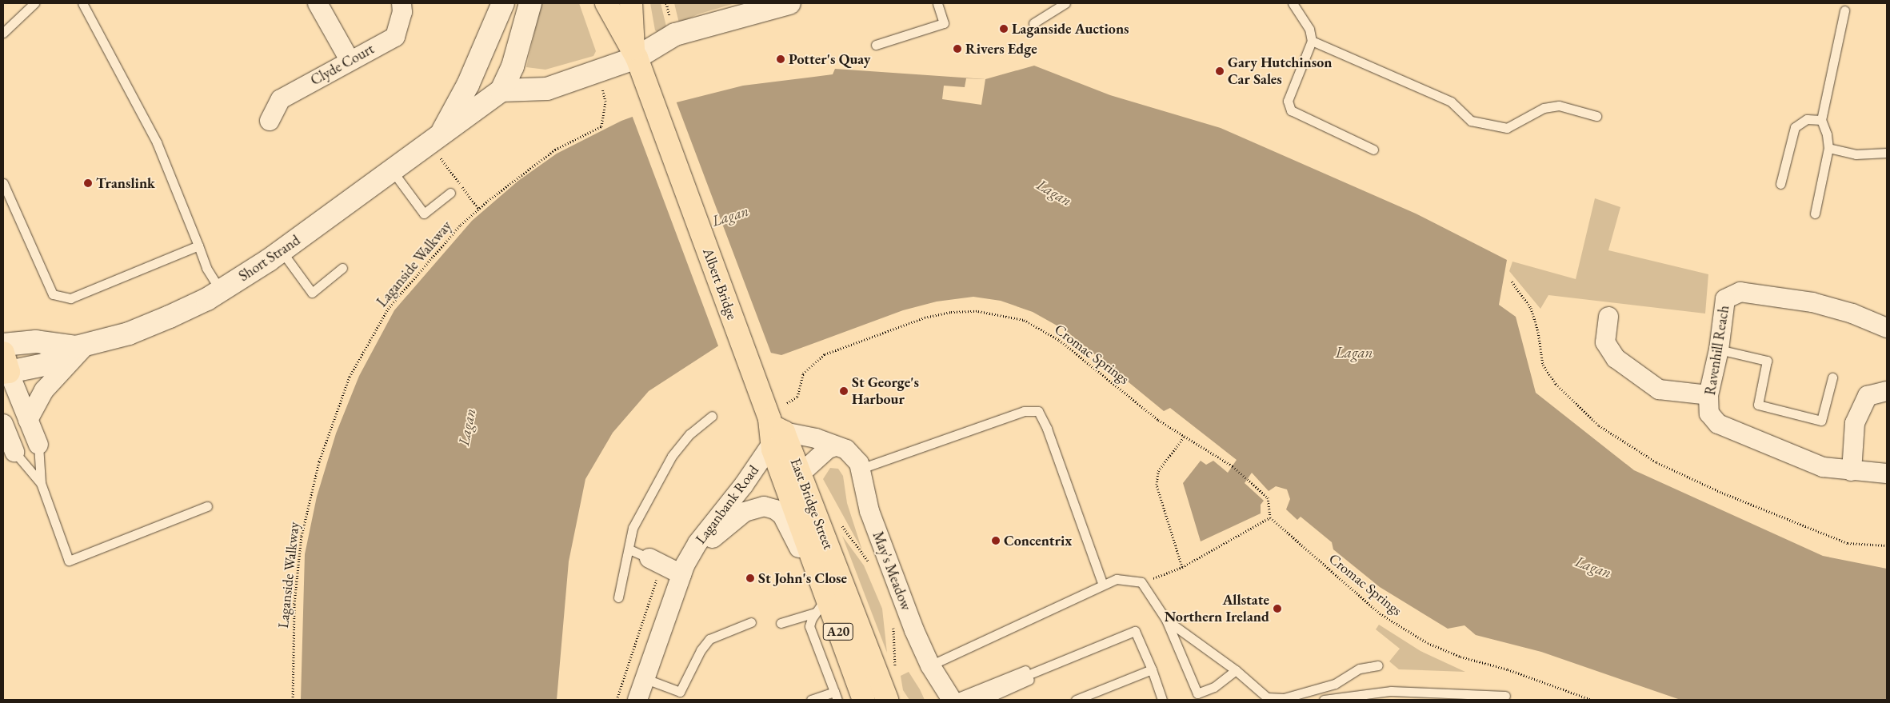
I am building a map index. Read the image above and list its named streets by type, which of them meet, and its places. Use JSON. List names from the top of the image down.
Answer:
{
  "streets": {
    "main road": [
      "Short Strand",
      "Albert Bridge",
      "East Bridge Street",
      "A20"
    ],
    "street": [
      "Clyde Court",
      "Ravenhill Reach",
      "Laganbank Road",
      "May's Meadow"
    ],
    "path": ["Laganside Walkway", "Cromac Springs"]
  },
  "crossings": [
    ["Albert Bridge", "East Bridge Street"],
    ["Albert Bridge", "A20"],
    ["East Bridge Street", "Laganbank Road"],
    ["East Bridge Street", "May's Meadow"],
    ["Laganbank Road", "May's Meadow"]
  ],
  "water": ["Lagan"],
  "places": [
    "Laganside Auctions",
    "Rivers Edge",
    "Potter's Quay",
    "Gary Hutchinson Car Sales",
    "Translink",
    "St George's Harbour",
    "Concentrix",
    "St John's Close",
    "Allstate Northern Ireland"
  ]
}
